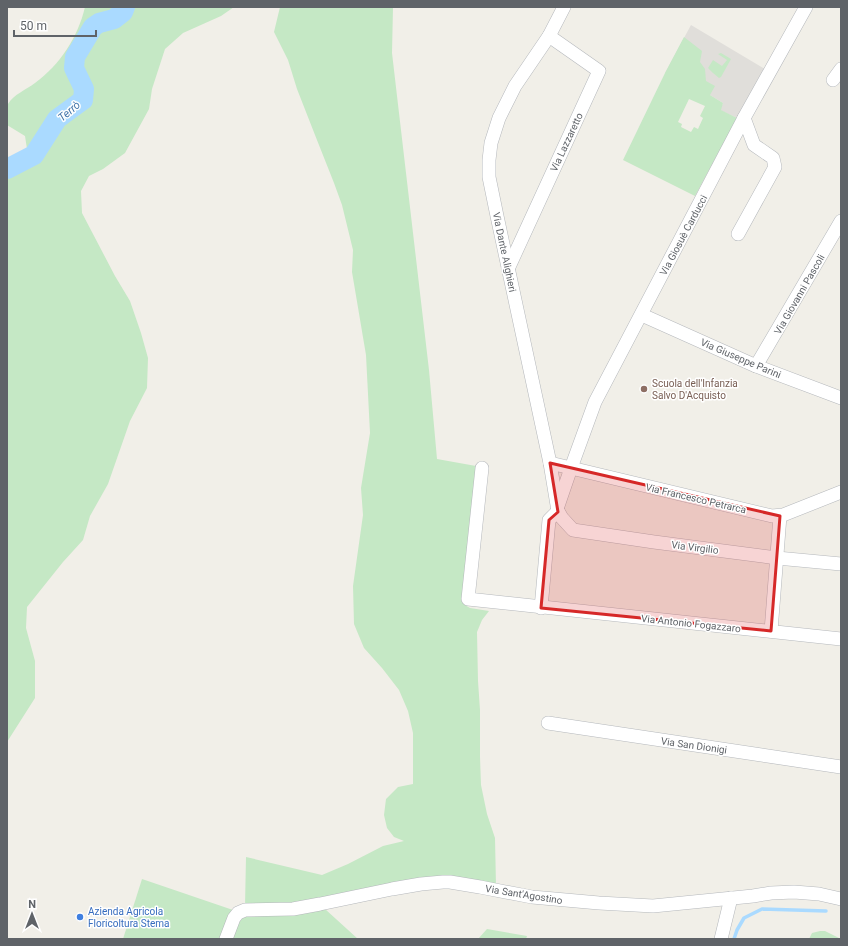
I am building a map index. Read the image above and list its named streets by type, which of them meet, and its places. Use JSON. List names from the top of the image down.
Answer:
{
  "streets": {
    "street": [
      "Via Lazzaretto",
      "Via Giosuè Carducci",
      "Via Dante Alighieri",
      "Via Giovanni Pascoli",
      "Via Giuseppe Parini",
      "Via Francesco Petrarca",
      "Via Virgilio",
      "Via Antonio Fogazzaro",
      "Via San Dionigi",
      "Via Sant'Agostino"
    ]
  },
  "crossings": [
    ["Via Lazzaretto", "Via Dante Alighieri"],
    ["Via Giosuè Carducci", "Via Dante Alighieri"],
    ["Via Giosuè Carducci", "Via Giuseppe Parini"],
    ["Via Giosuè Carducci", "Via Francesco Petrarca"],
    ["Via Giosuè Carducci", "Via Virgilio"],
    ["Via Dante Alighieri", "Via Francesco Petrarca"],
    ["Via Dante Alighieri", "Via Virgilio"],
    ["Via Giovanni Pascoli", "Via Giuseppe Parini"]
  ],
  "water": ["Terrò"],
  "places": ["Scuola dell'Infanzia Salvo D'Acquisto", "Azienda Agricola Floricoltura Stema"],
  "scale_bar": "50 m",
  "north": "top"
}
